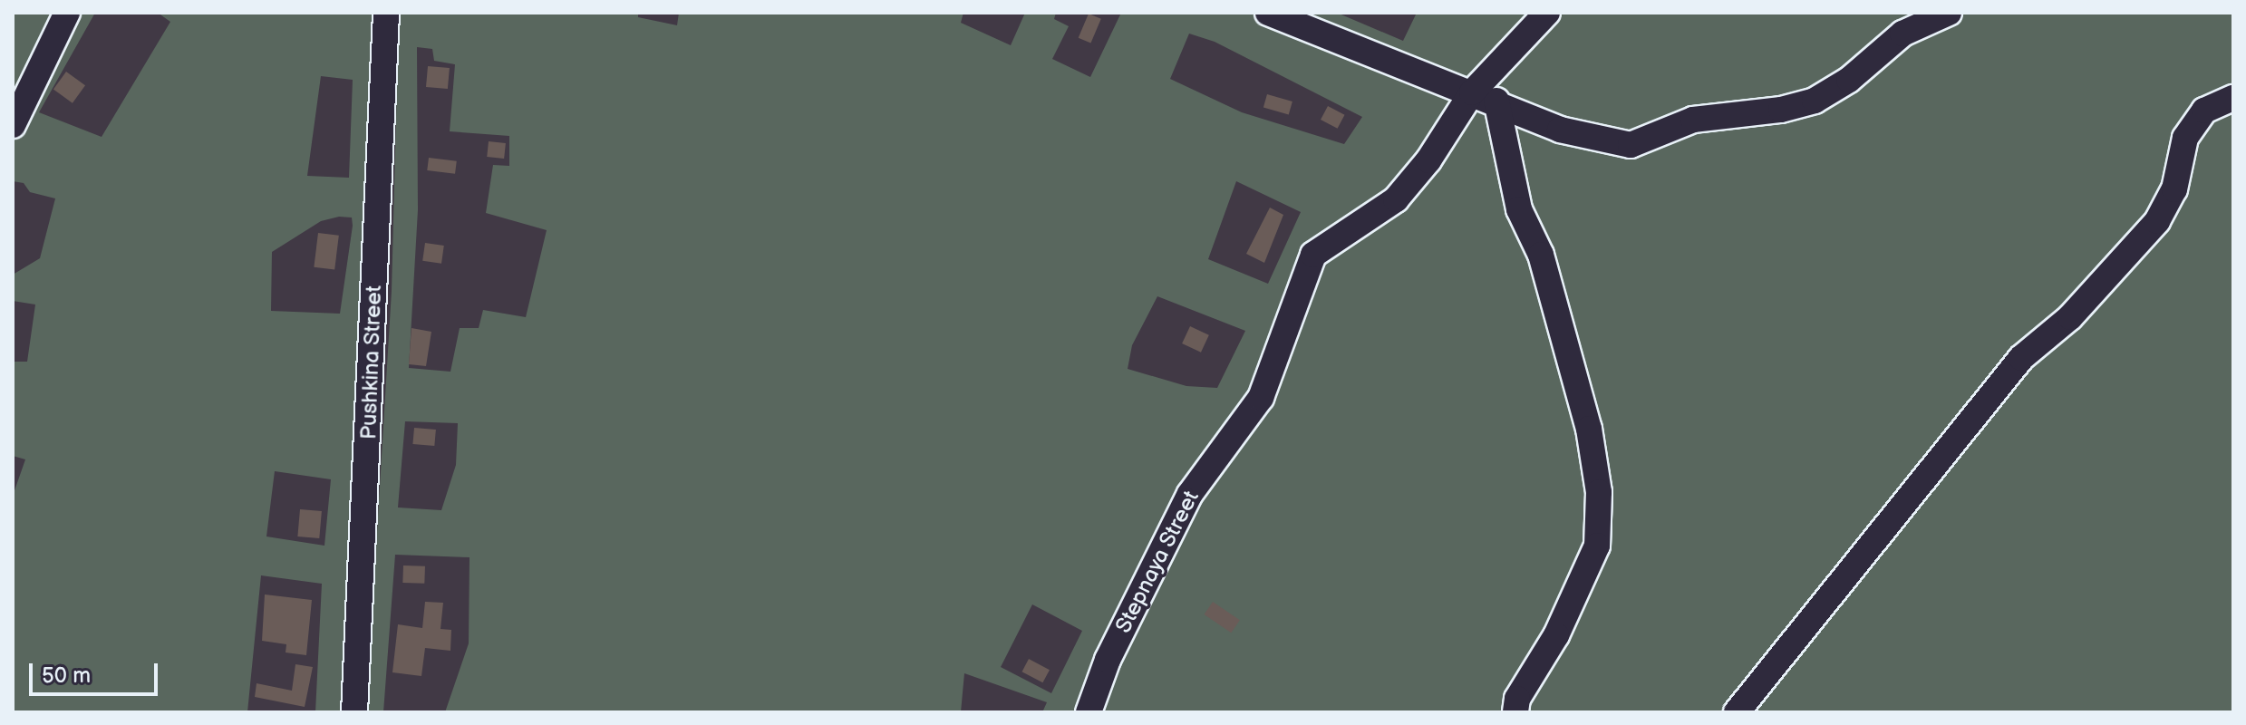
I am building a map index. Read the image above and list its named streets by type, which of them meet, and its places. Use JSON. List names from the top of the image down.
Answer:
{
  "streets": {
    "street": ["Pushkina Street", "Stepnaya Street"]
  },
  "scale_bar": "50 m"
}
